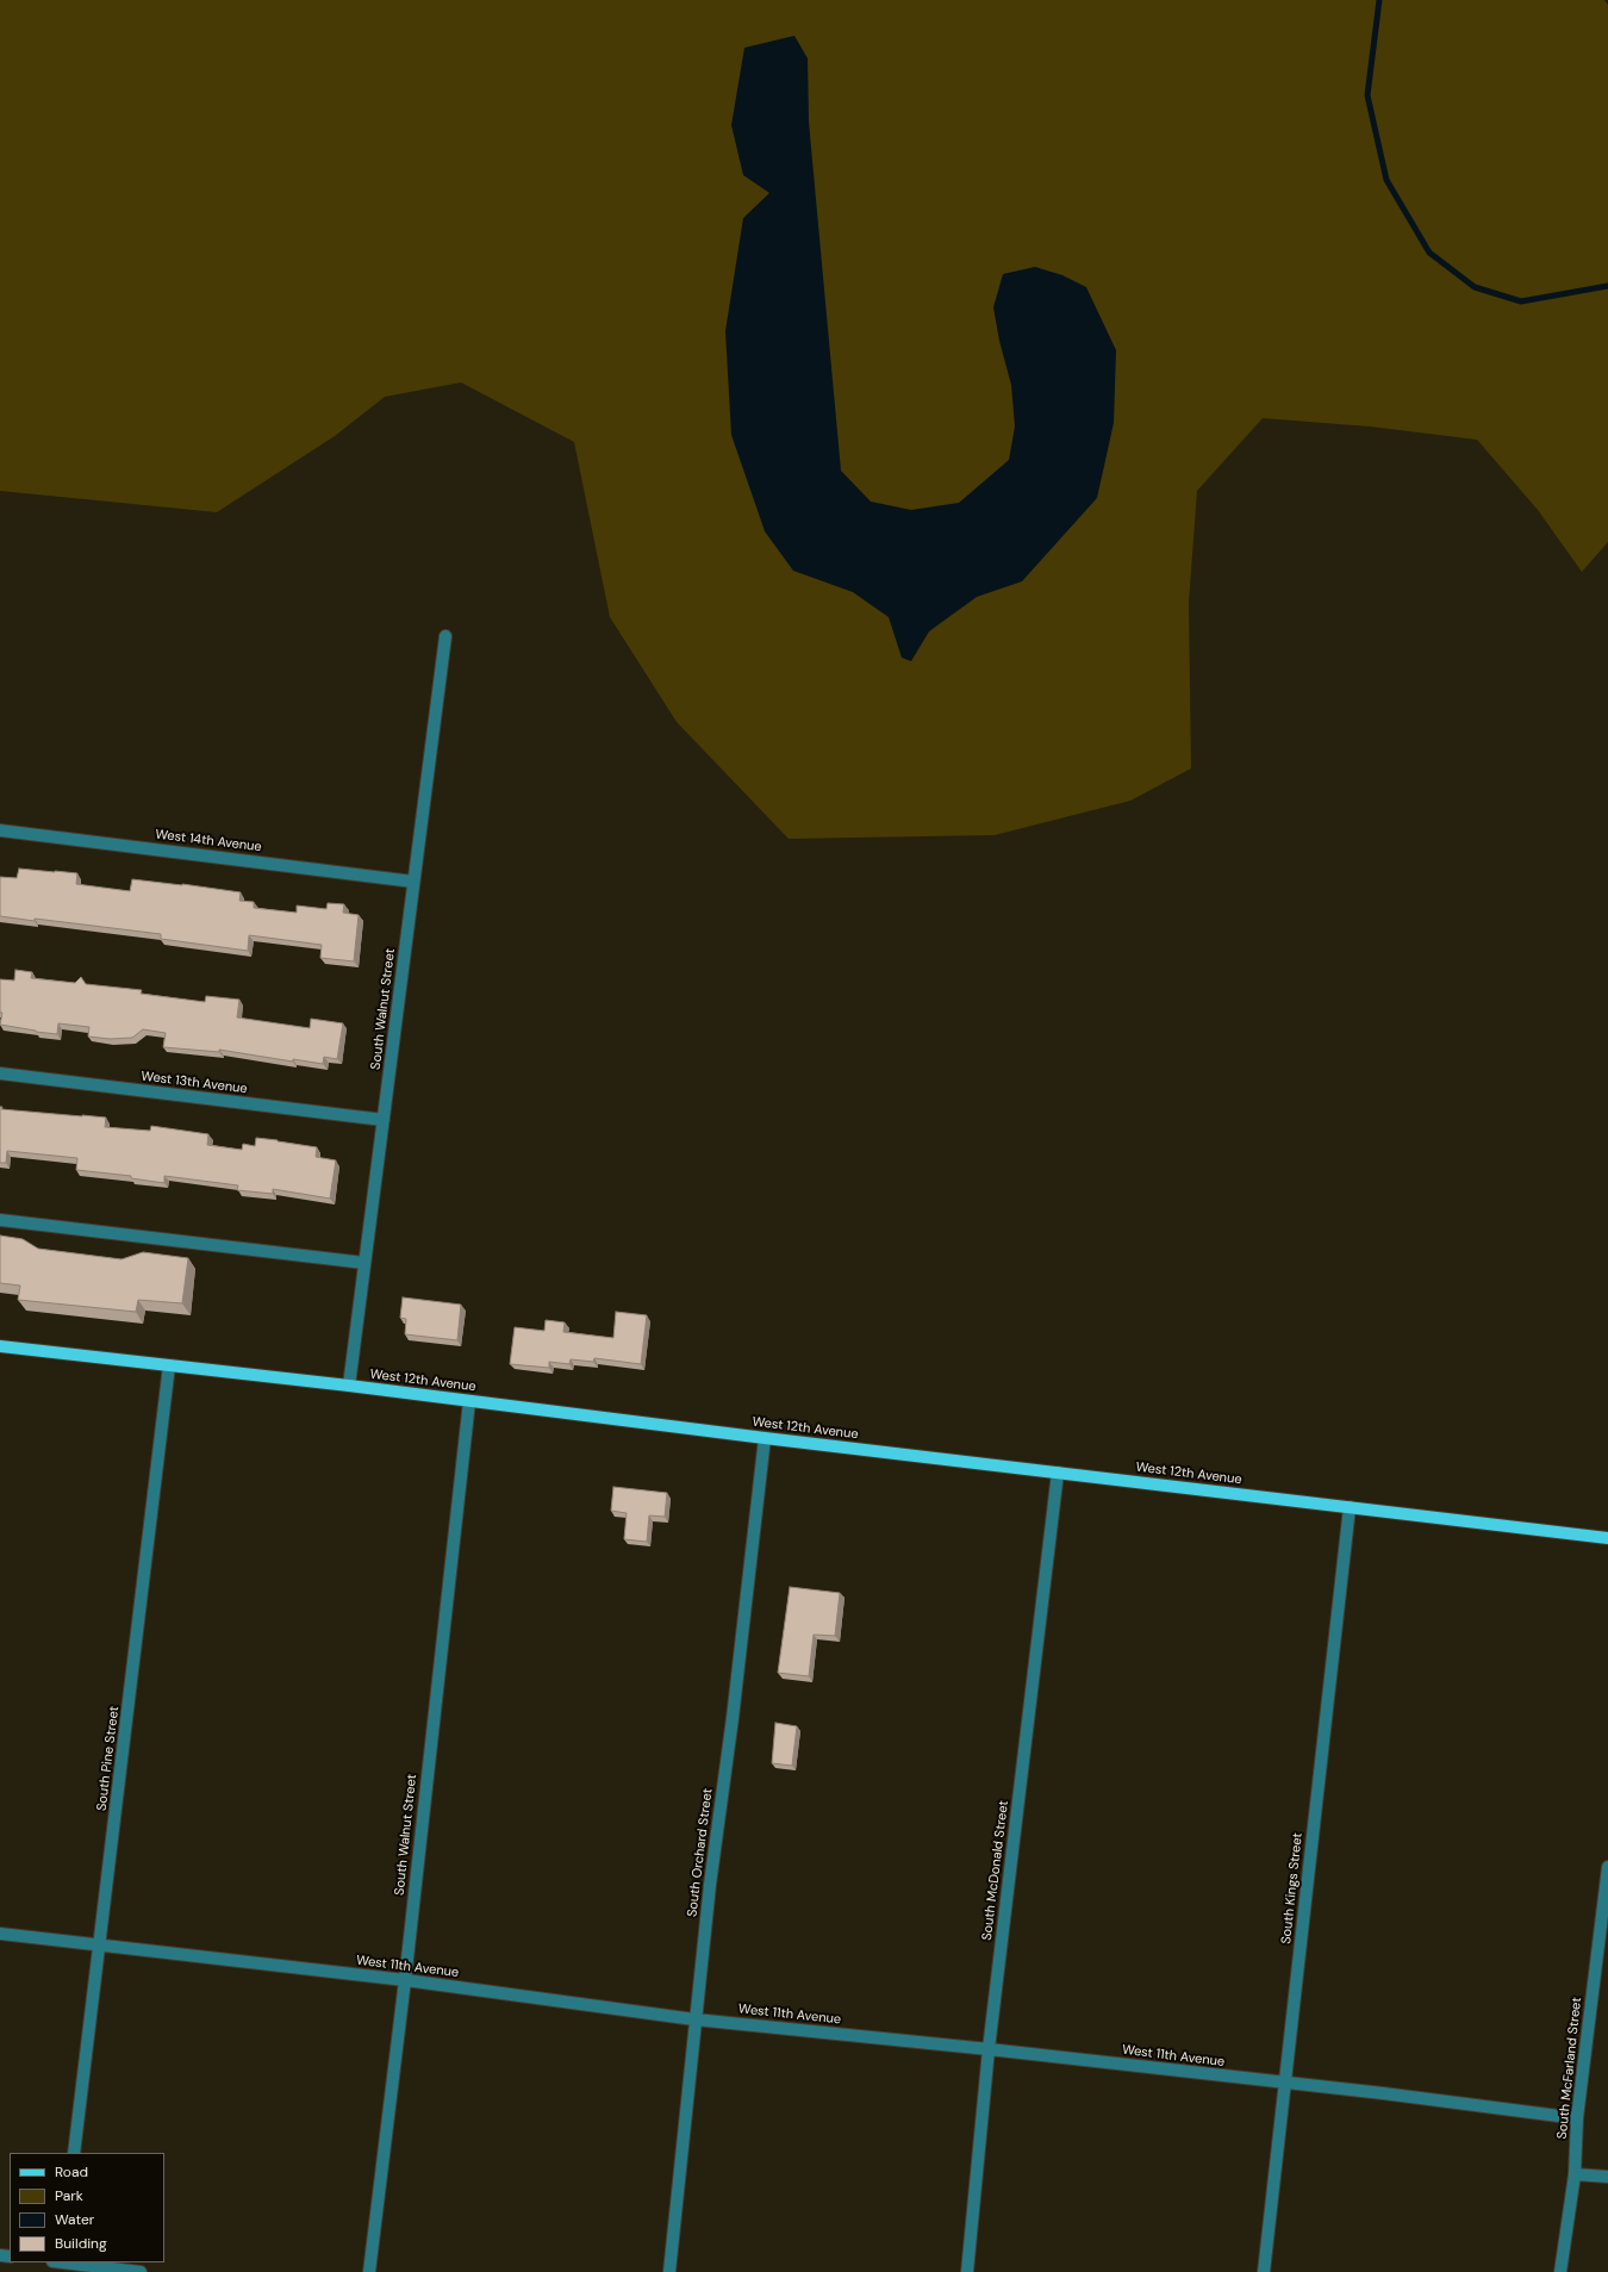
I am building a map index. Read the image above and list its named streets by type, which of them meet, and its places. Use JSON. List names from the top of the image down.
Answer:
{
  "streets": {
    "main road": ["West 12th Avenue"],
    "street": [
      "West 14th Avenue",
      "South Walnut Street",
      "West 13th Avenue",
      "South Pine Street",
      "South Orchard Street",
      "South McDonald Street",
      "South Kings Street",
      "West 11th Avenue",
      "South McFarland Street"
    ]
  },
  "crossings": [
    ["West 14th Avenue", "South Walnut Street"],
    ["South Walnut Street", "West 13th Avenue"],
    ["South Walnut Street", "West 12th Avenue"],
    ["South Walnut Street", "West 11th Avenue"],
    ["West 12th Avenue", "South Pine Street"],
    ["West 12th Avenue", "South Orchard Street"],
    ["West 12th Avenue", "South McDonald Street"],
    ["West 12th Avenue", "South Kings Street"],
    ["South Pine Street", "West 11th Avenue"],
    ["South Orchard Street", "West 11th Avenue"],
    ["South McDonald Street", "West 11th Avenue"],
    ["South Kings Street", "West 11th Avenue"],
    ["West 11th Avenue", "South McFarland Street"]
  ],
  "legend": [
    "Road",
    "Park",
    "Water",
    "Building"
  ]
}
